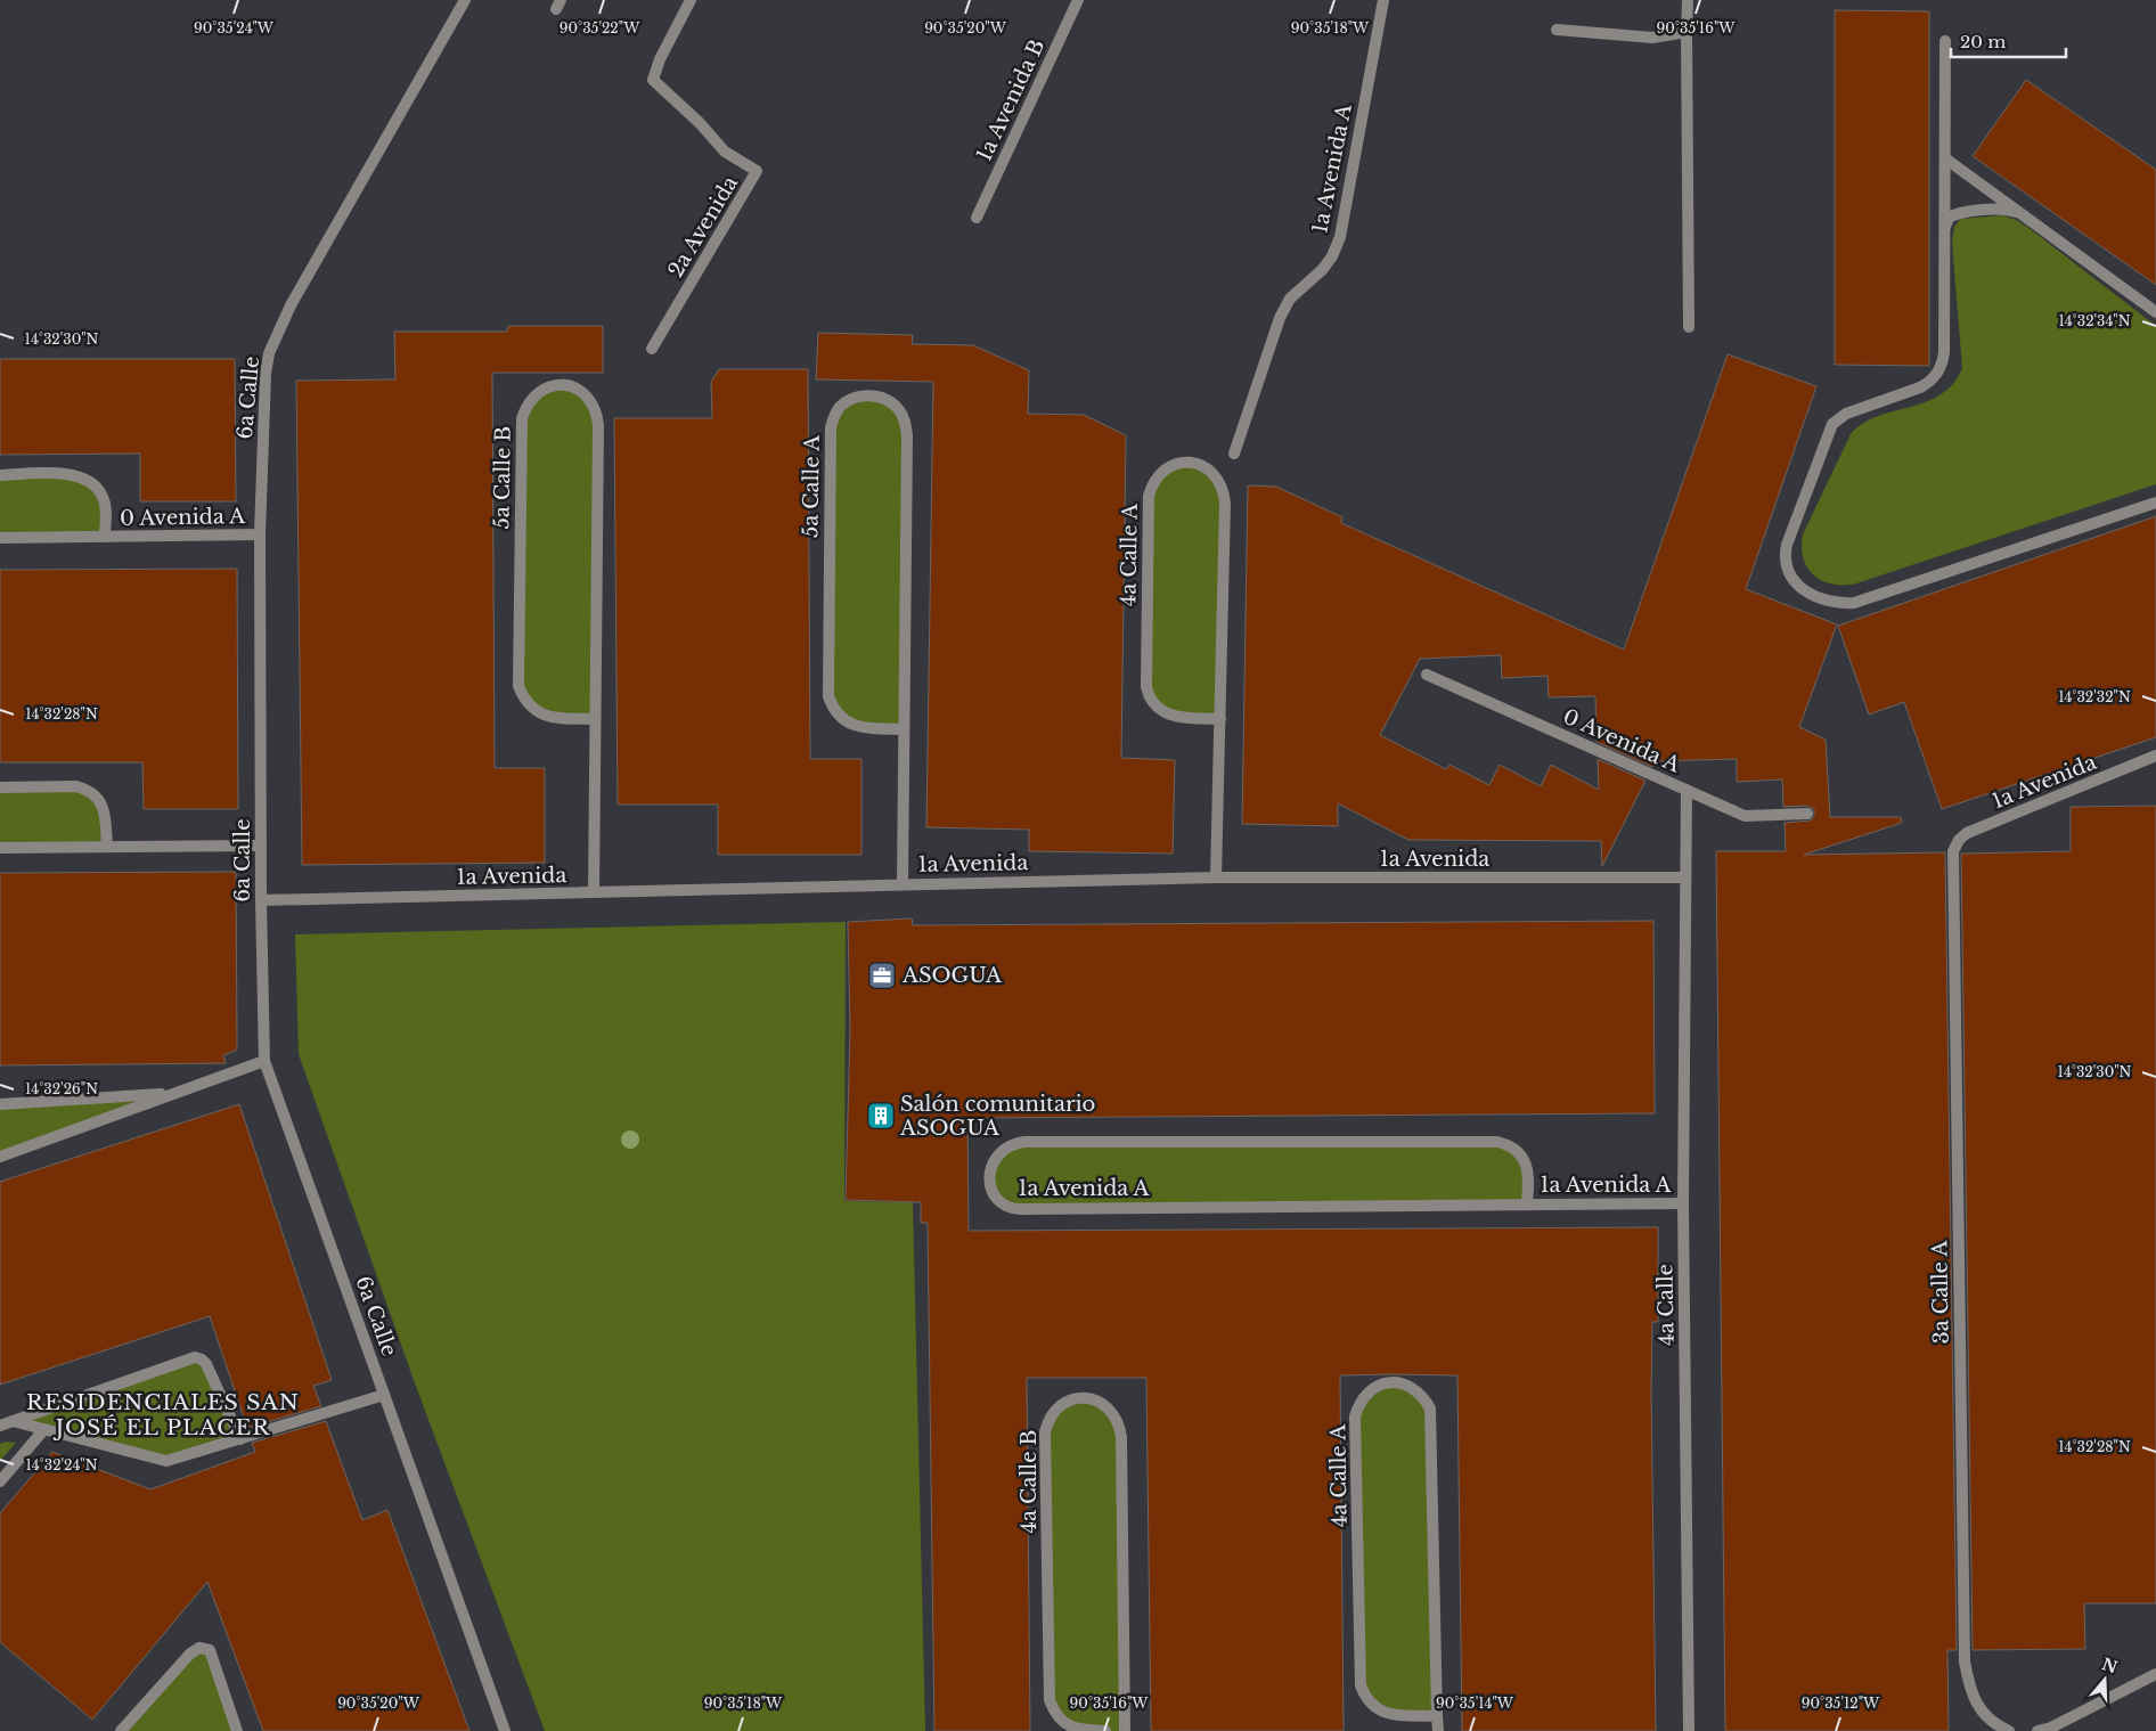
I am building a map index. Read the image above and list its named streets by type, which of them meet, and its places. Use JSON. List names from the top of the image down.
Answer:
{
  "streets": {
    "street": [
      "1a Avenida B",
      "1a Avenida A",
      "2a Avenida",
      "6a Calle",
      "5a Calle B",
      "5a Calle A",
      "0 Avenida A",
      "4a Calle A",
      "1a Avenida",
      "3a Calle A",
      "4a Calle",
      "4a Calle B"
    ]
  },
  "crossings": [
    ["1a Avenida A", "4a Calle"],
    ["6a Calle", "0 Avenida A"],
    ["6a Calle", "1a Avenida"],
    ["5a Calle B", "1a Avenida"],
    ["5a Calle A", "1a Avenida"],
    ["0 Avenida A", "4a Calle"],
    ["4a Calle A", "1a Avenida"],
    ["1a Avenida", "3a Calle A"],
    ["1a Avenida", "4a Calle"]
  ],
  "districts": ["RESIDENCIALES SAN JOSÉ EL PLACER"],
  "places": {
    "office": ["ASOGUA"],
    "building": ["Salón comunitario ASOGUA"]
  },
  "scale_bar": "20 m",
  "north": "top",
  "coordinates": [
    "90°35'24\"W",
    "90°35'22\"W",
    "90°35'20\"W",
    "90°35'18\"W",
    "90°35'16\"W",
    "14°32'34\"N",
    "14°32'30\"N",
    "14°32'32\"N",
    "14°32'28\"N",
    "14°32'26\"N",
    "14°32'24\"N",
    "90°35'14\"W",
    "90°35'12\"W"
  ]
}
